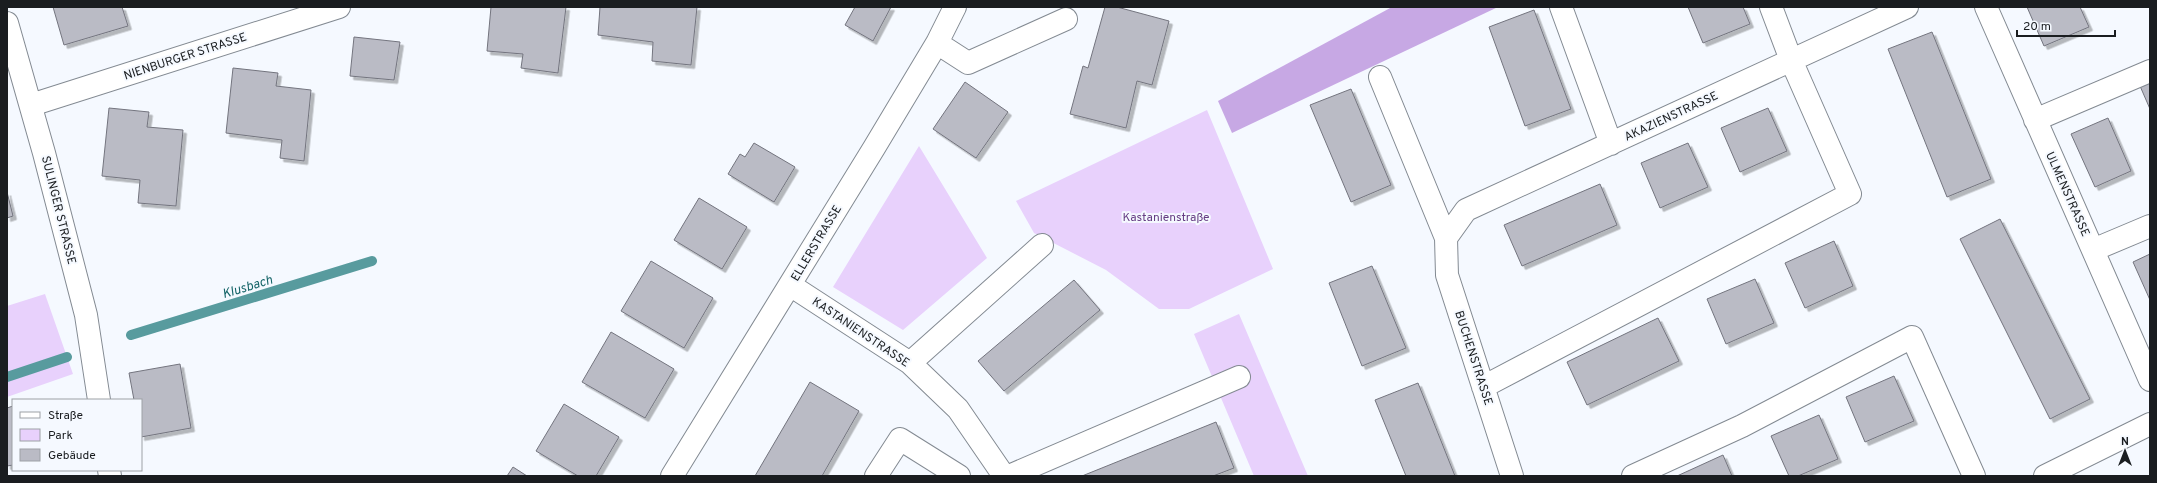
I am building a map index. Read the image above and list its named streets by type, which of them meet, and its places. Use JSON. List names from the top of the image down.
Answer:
{
  "streets": {
    "street": [
      "NIENBURGER STRASSE",
      "AKAZIENSTRASSE",
      "ULMENSTRASSE",
      "SULINGER STRASSE",
      "ELLERSTRASSE",
      "KASTANIENSTRASSE",
      "BUCHENSTRASSE"
    ]
  },
  "crossings": [
    ["NIENBURGER STRASSE", "SULINGER STRASSE"],
    ["AKAZIENSTRASSE", "BUCHENSTRASSE"],
    ["ELLERSTRASSE", "KASTANIENSTRASSE"]
  ],
  "water": ["Klusbach"],
  "parks": ["Kastanienstraße"],
  "legend": ["Straße", "Park", "Gebäude"],
  "scale_bar": "20 m",
  "north": "top"
}
